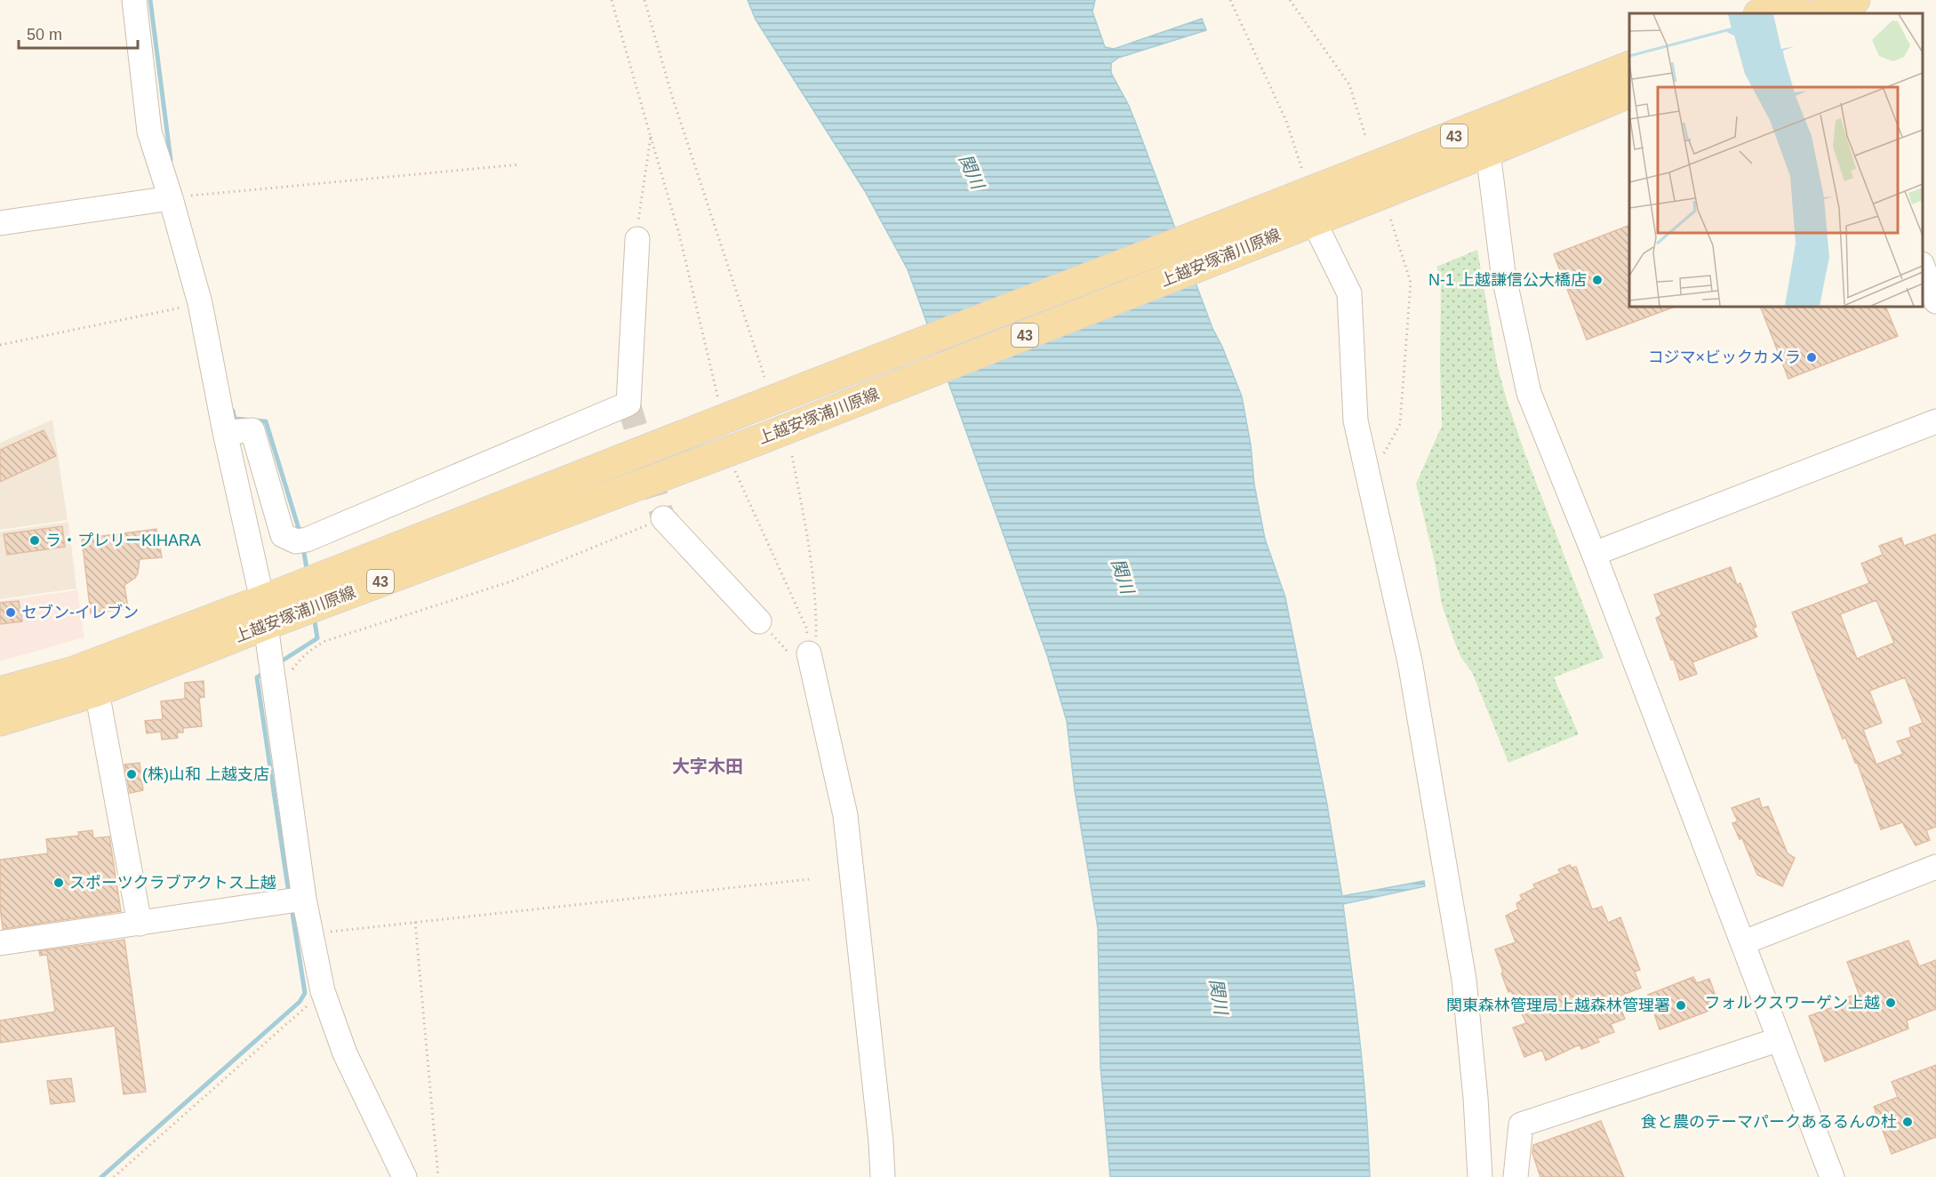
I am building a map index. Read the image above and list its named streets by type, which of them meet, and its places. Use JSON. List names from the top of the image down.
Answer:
{
  "streets": {
    "main road": ["43", "上越安塚浦川原線"]
  },
  "districts": ["大字木田"],
  "water": ["関川"],
  "places": [
    "N-1 上越謙信公大橋店",
    "コジマ×ビックカメラ",
    "ラ・プレリーKIHARA",
    "セブン-イレブン",
    "(株)山和 上越支店",
    "スポーツクラブアクトス上越",
    "フォルクスワーゲン上越",
    "関東森林管理局上越森林管理署",
    "食と農のテーマパークあるるんの杜"
  ],
  "scale_bar": "50 m"
}
